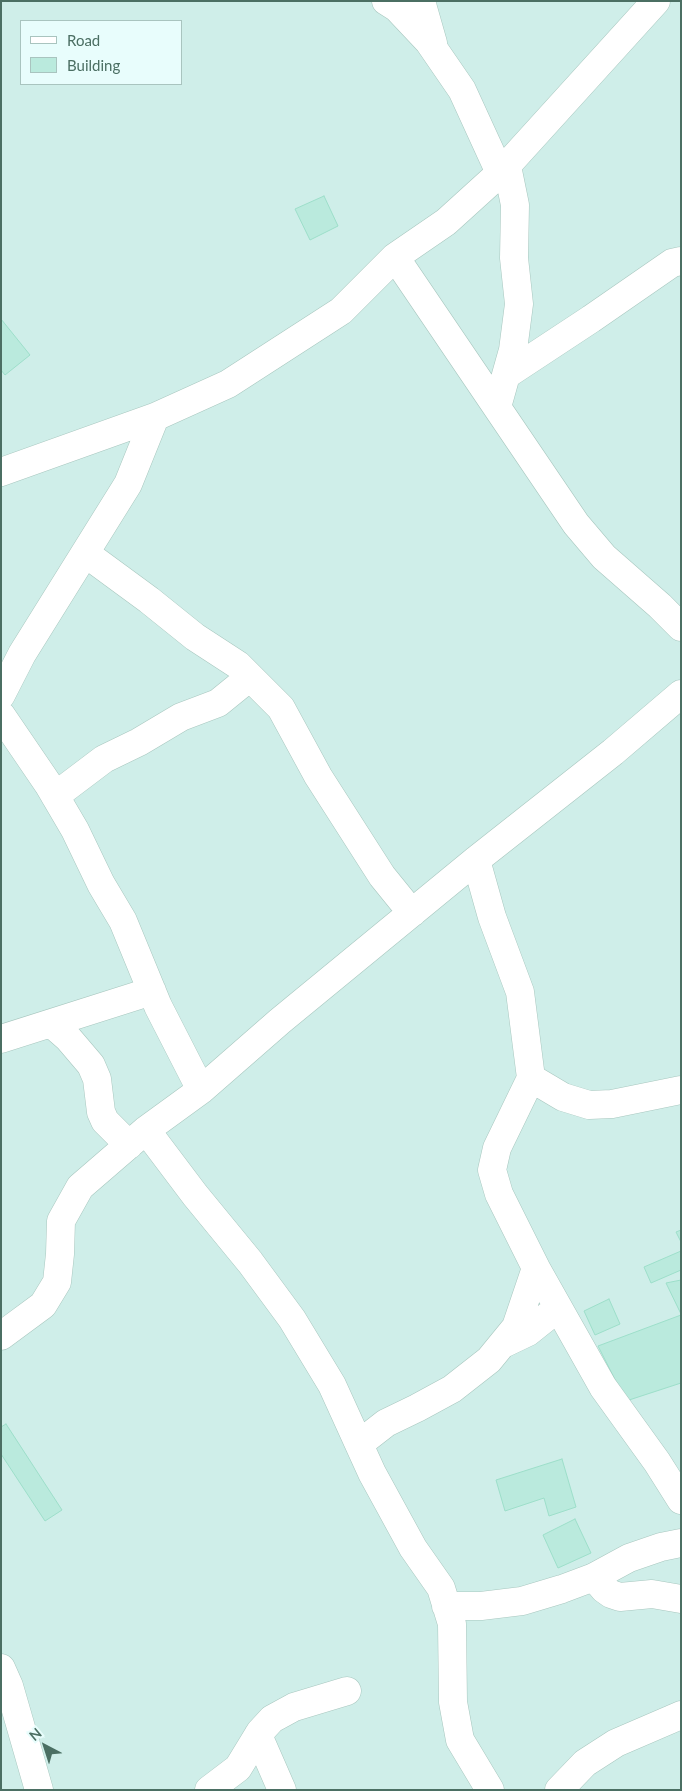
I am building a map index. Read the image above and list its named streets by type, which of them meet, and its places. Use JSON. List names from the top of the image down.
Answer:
{
  "legend": ["Road", "Building"],
  "north": "top left"
}
